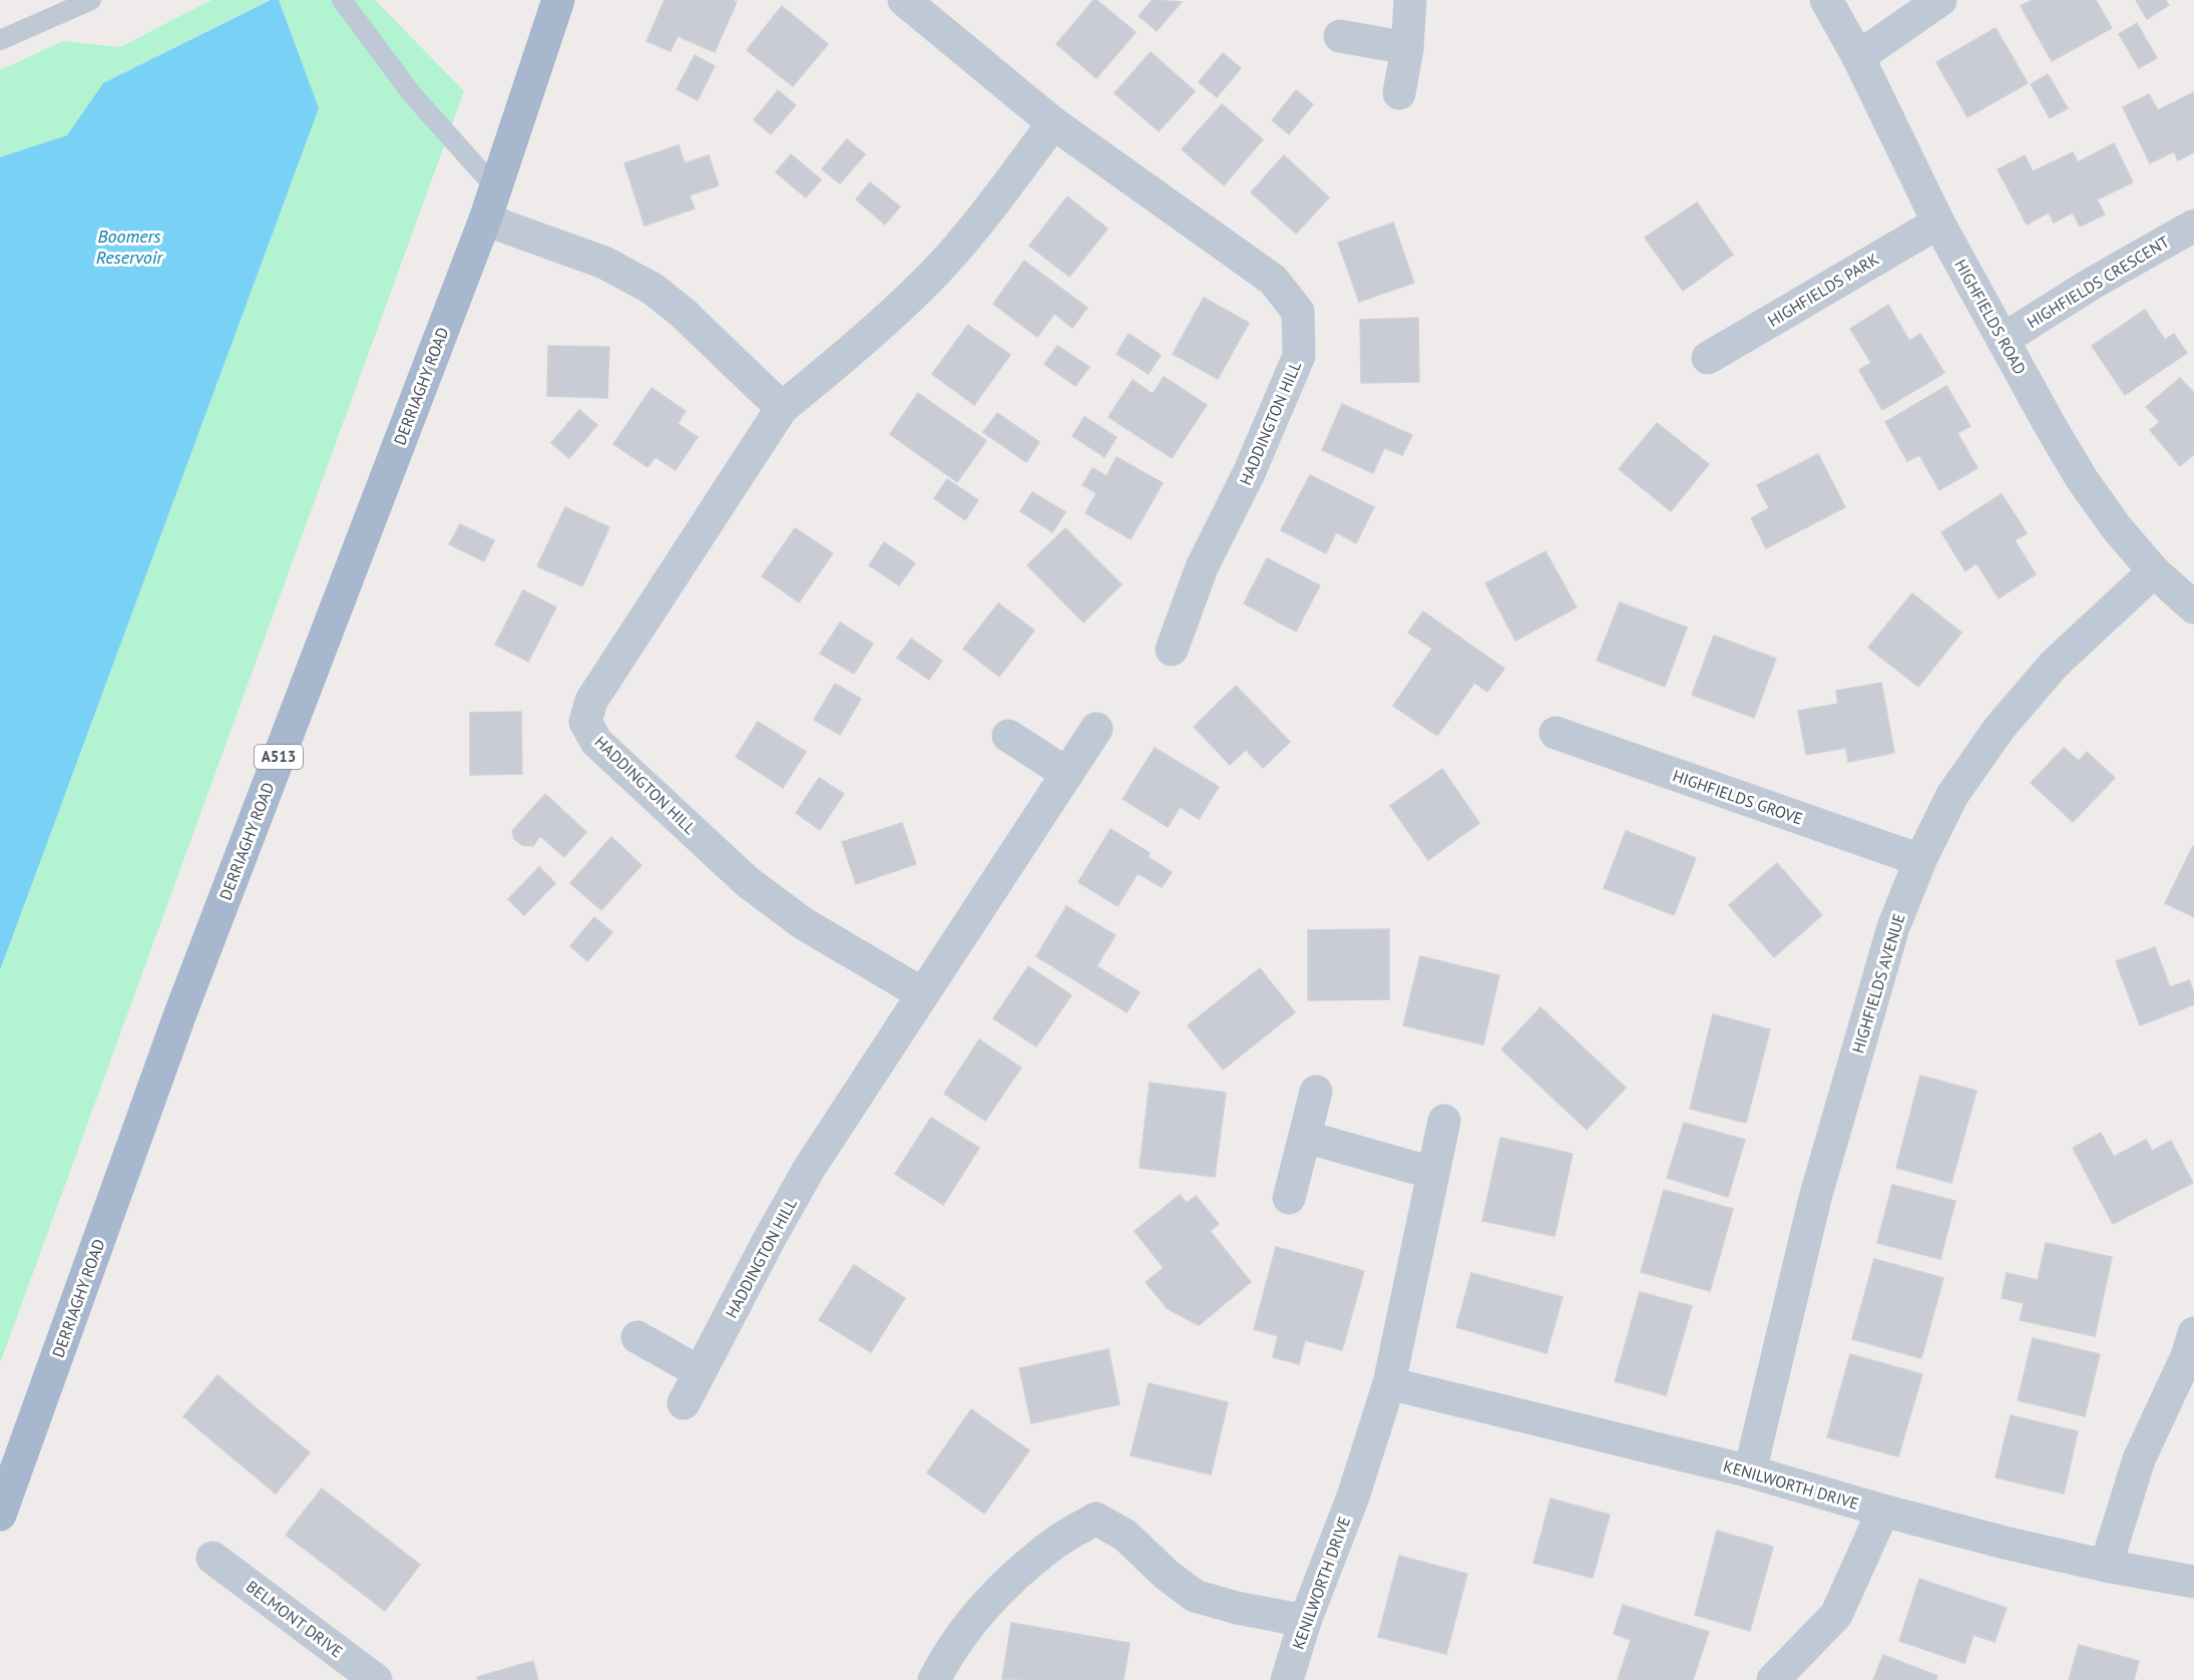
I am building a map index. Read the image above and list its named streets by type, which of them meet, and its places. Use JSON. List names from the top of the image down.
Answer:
{
  "streets": {
    "main road": ["DERRIAGHY ROAD", "A513"],
    "street": [
      "HIGHFIELDS CRESCENT",
      "HIGHFIELDS PARK",
      "HIGHFIELDS ROAD",
      "HADDINGTON HILL",
      "HIGHFIELDS GROVE",
      "HIGHFIELDS AVENUE",
      "KENILWORTH DRIVE",
      "BELMONT DRIVE"
    ]
  },
  "crossings": [
    ["HIGHFIELDS CRESCENT", "HIGHFIELDS ROAD"],
    ["HIGHFIELDS PARK", "HIGHFIELDS ROAD"],
    ["HIGHFIELDS ROAD", "HIGHFIELDS AVENUE"],
    ["HIGHFIELDS GROVE", "HIGHFIELDS AVENUE"],
    ["HIGHFIELDS AVENUE", "KENILWORTH DRIVE"]
  ],
  "water": ["Boomers Reservoir"]
}
